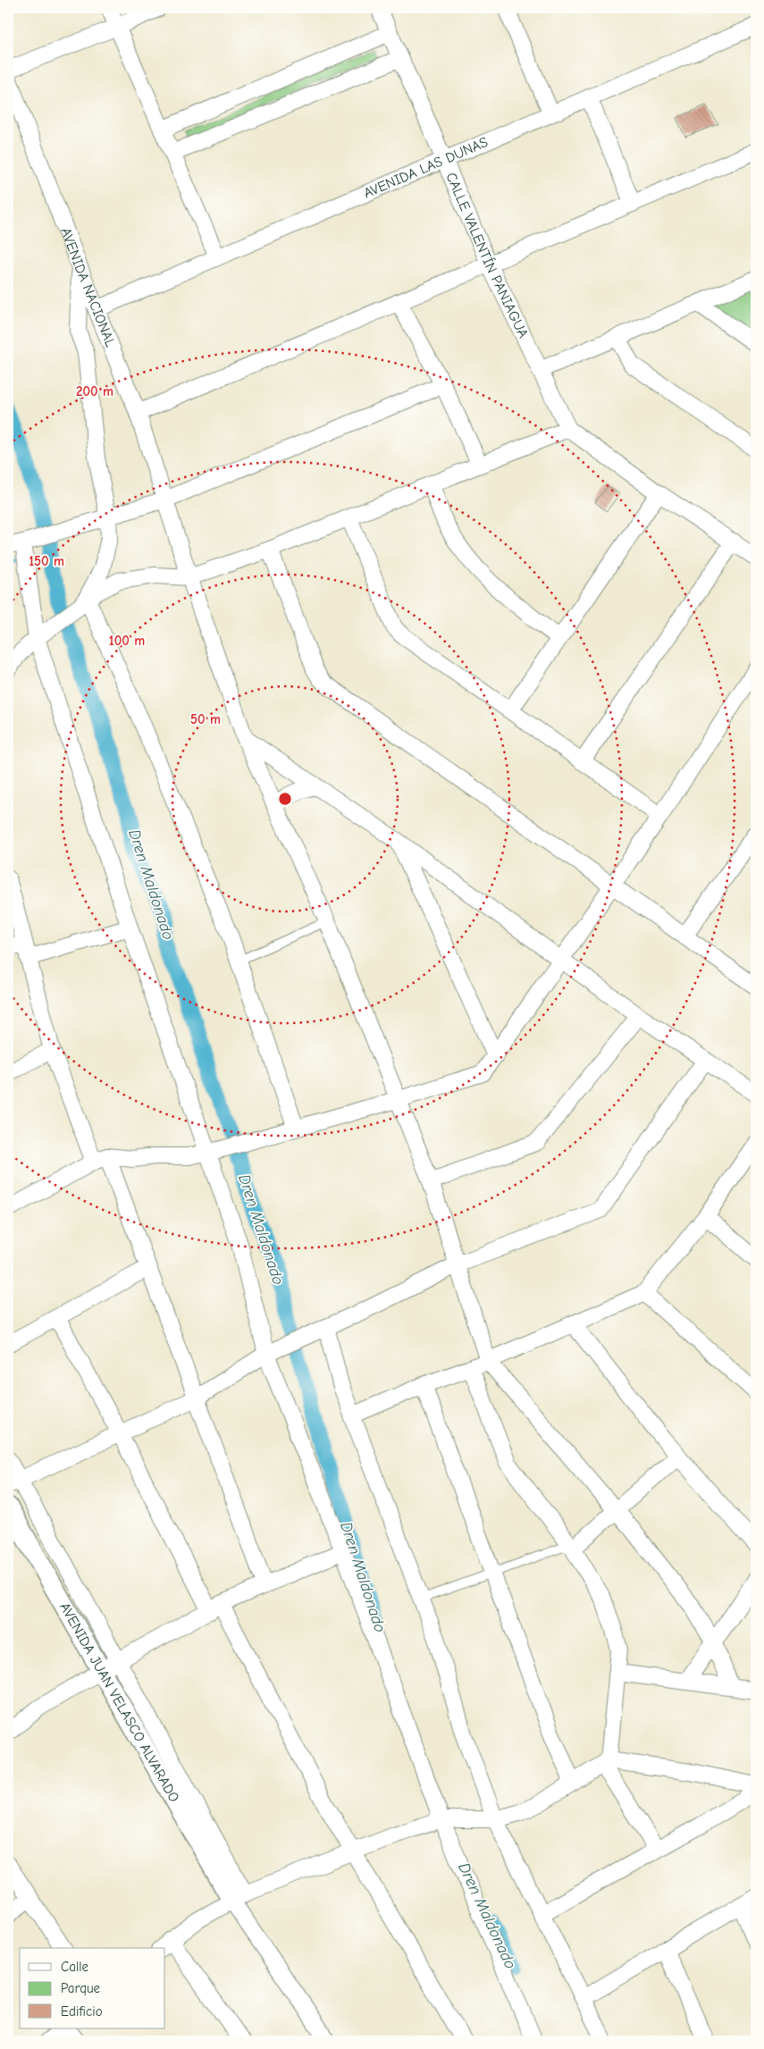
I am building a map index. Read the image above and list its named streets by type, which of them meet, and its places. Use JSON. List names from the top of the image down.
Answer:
{
  "streets": {
    "street": [
      "AVENIDA LAS DUNAS",
      "CALLE VALENTÍN PANIAGUA",
      "AVENIDA NACIONAL",
      "AVENIDA JUAN VELASCO ALVARADO"
    ]
  },
  "crossings": [
    ["AVENIDA LAS DUNAS", "CALLE VALENTÍN PANIAGUA"],
    ["AVENIDA LAS DUNAS", "AVENIDA NACIONAL"]
  ],
  "water": ["Dren Maldonado"],
  "legend": ["Calle", "Parque", "Edificio"],
  "rings": [
    "200 m",
    "150 m",
    "100 m",
    "50 m"
  ]
}
